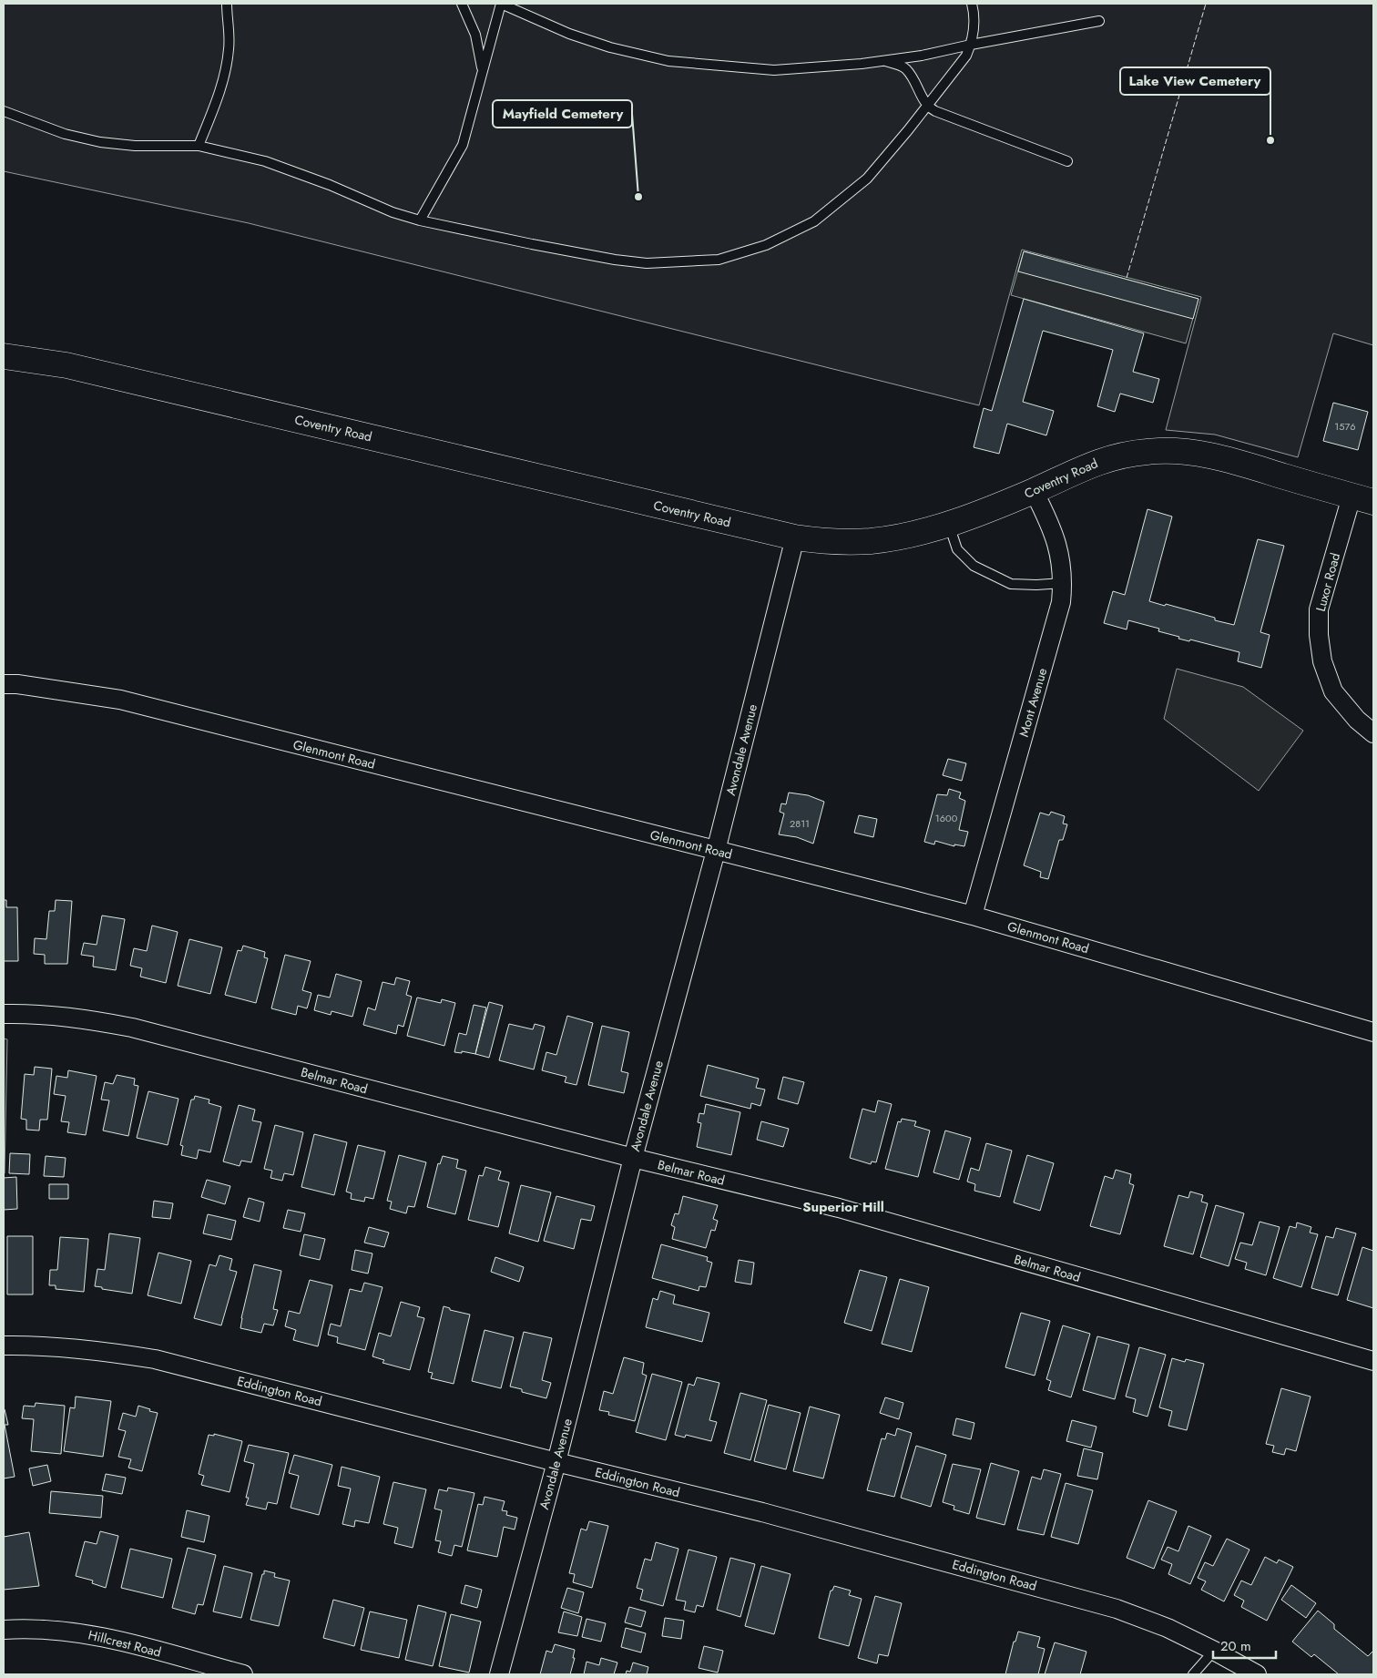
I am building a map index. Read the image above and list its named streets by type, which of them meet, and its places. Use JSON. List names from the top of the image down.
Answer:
{
  "streets": {
    "street": [
      "Coventry Road",
      "Luxor Road",
      "Mont Avenue",
      "Avondale Avenue",
      "Glenmont Road",
      "Belmar Road",
      "Eddington Road",
      "Hillcrest Road"
    ]
  },
  "crossings": [
    ["Coventry Road", "Luxor Road"],
    ["Coventry Road", "Mont Avenue"],
    ["Coventry Road", "Avondale Avenue"],
    ["Mont Avenue", "Glenmont Road"],
    ["Avondale Avenue", "Glenmont Road"],
    ["Avondale Avenue", "Belmar Road"],
    ["Avondale Avenue", "Eddington Road"]
  ],
  "districts": ["Superior Hill"],
  "places": ["Lake View Cemetery", "Mayfield Cemetery"],
  "house_numbers": ["1576", "1600", "2811"],
  "scale_bar": "20 m"
}
